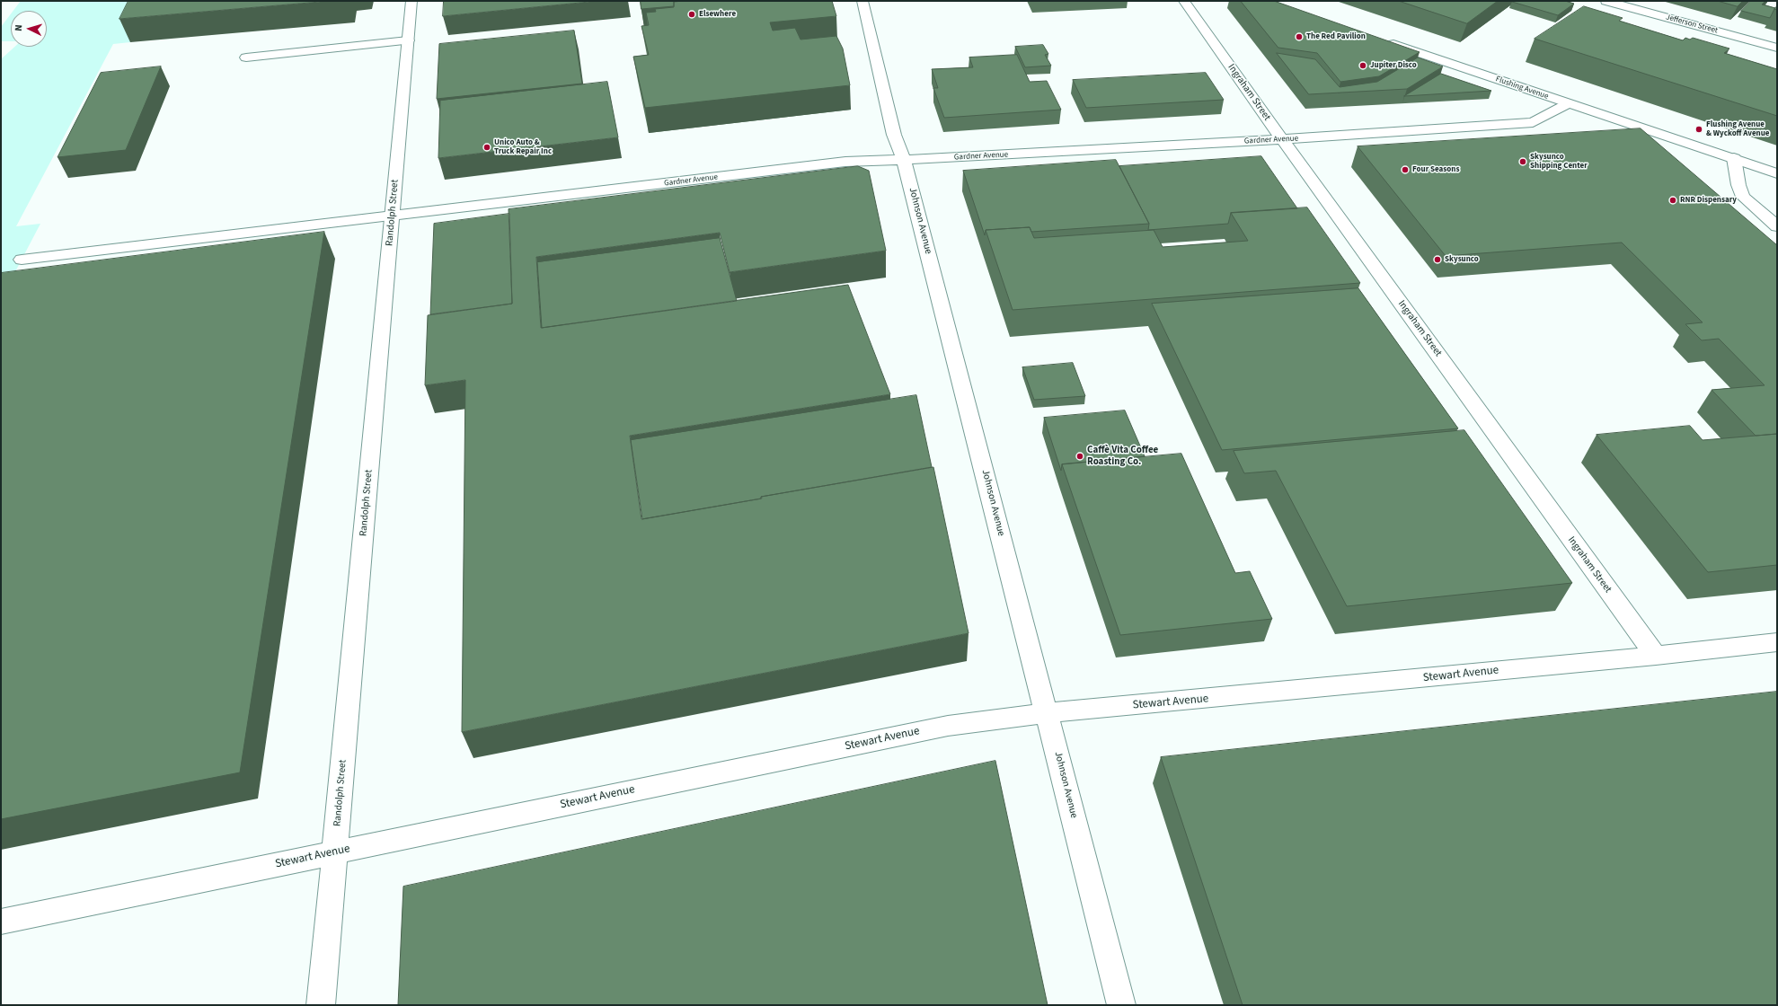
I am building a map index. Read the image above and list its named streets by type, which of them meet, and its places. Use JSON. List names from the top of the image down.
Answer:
{
  "streets": {
    "street": [
      "Jefferson Street",
      "Flushing Avenue",
      "Ingraham Street",
      "Gardner Avenue",
      "Randolph Street",
      "Johnson Avenue",
      "Stewart Avenue"
    ]
  },
  "crossings": [
    ["Flushing Avenue", "Gardner Avenue"],
    ["Ingraham Street", "Gardner Avenue"],
    ["Ingraham Street", "Stewart Avenue"],
    ["Gardner Avenue", "Randolph Street"],
    ["Gardner Avenue", "Johnson Avenue"],
    ["Randolph Street", "Stewart Avenue"],
    ["Johnson Avenue", "Stewart Avenue"]
  ],
  "places": [
    "Elsewhere",
    "The Red Pavilion",
    "Jupiter Disco",
    "Flushing Avenue & Wyckoff Avenue",
    "Unico Auto & Truck Repair Inc",
    "Skysunco Shipping Center",
    "Four Seasons",
    "RNR Dispensary",
    "Skysunco",
    "Caffè Vita Coffee Roasting Co."
  ],
  "north": "left"
}
